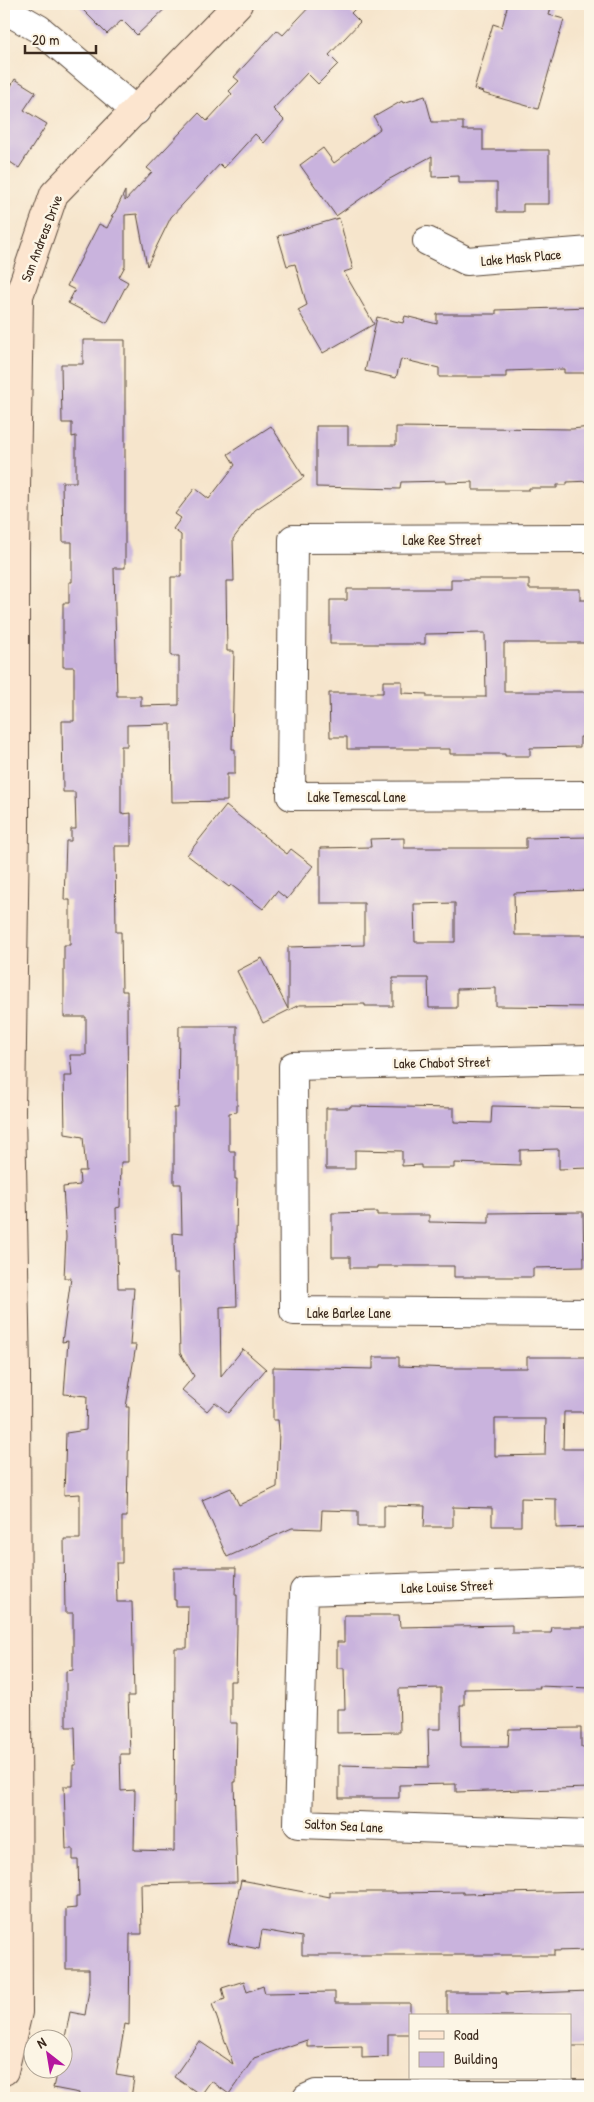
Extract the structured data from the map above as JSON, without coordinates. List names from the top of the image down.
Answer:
{
  "streets": {
    "street": [
      "San Andreas Drive",
      "Lake Mask Place",
      "Lake Ree Street",
      "Lake Temescal Lane",
      "Lake Chabot Street",
      "Lake Barlee Lane",
      "Lake Louise Street",
      "Salton Sea Lane"
    ]
  },
  "crossings": [
    ["Lake Ree Street", "Lake Temescal Lane"],
    ["Lake Chabot Street", "Lake Barlee Lane"],
    ["Lake Louise Street", "Salton Sea Lane"]
  ],
  "legend": ["Road", "Building"],
  "scale_bar": "20 m",
  "north": "top left"
}
